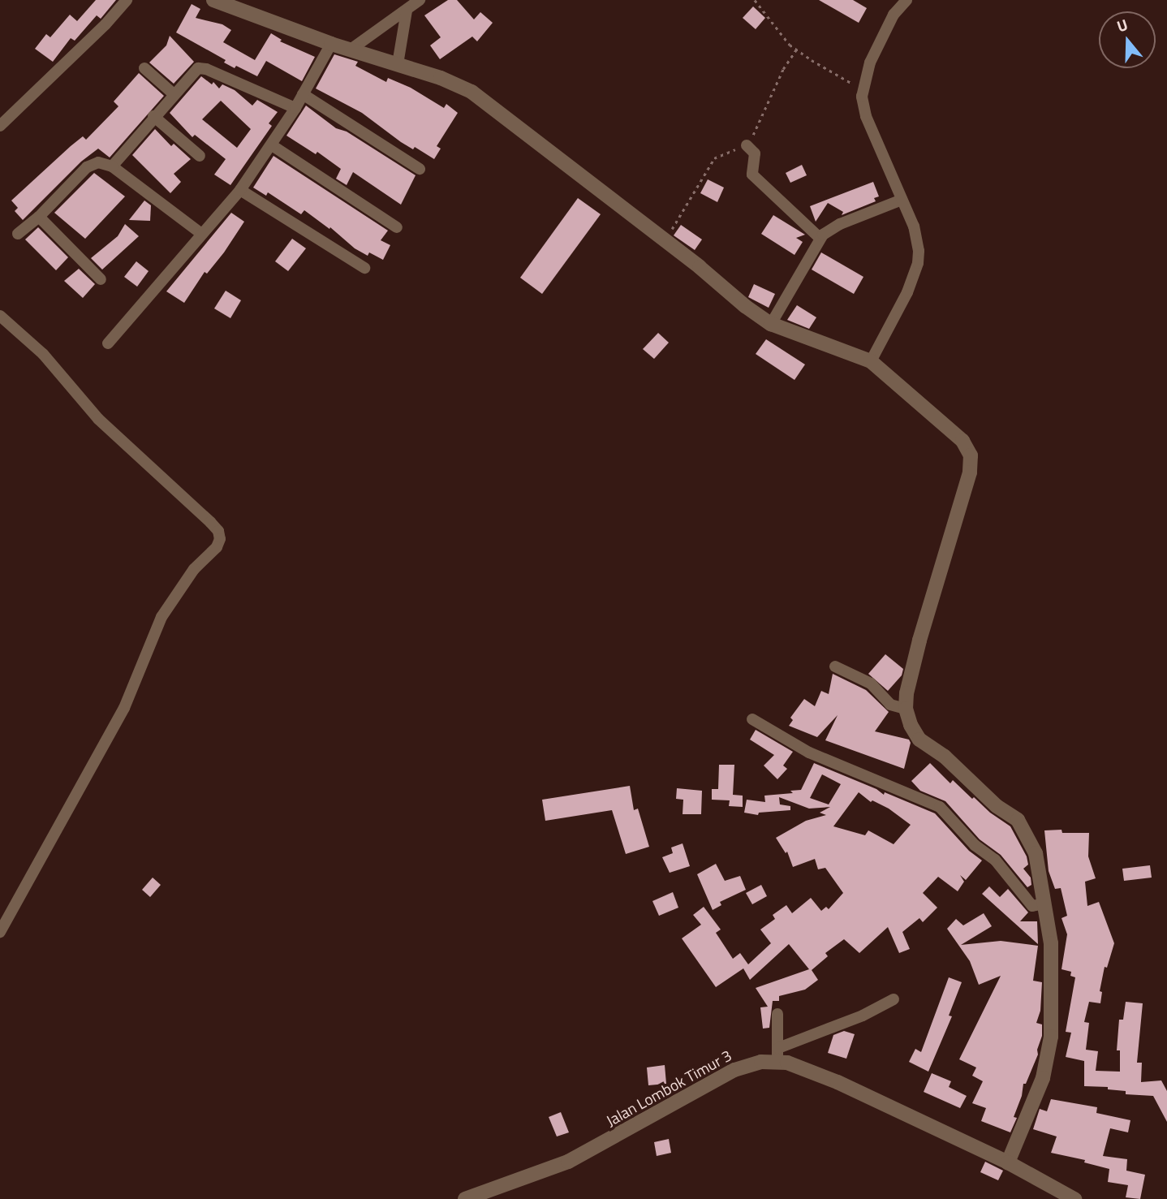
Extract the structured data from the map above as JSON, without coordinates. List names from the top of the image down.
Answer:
{
  "streets": {
    "street": ["Jalan Lombok Timur 3"]
  },
  "north": "top"
}
